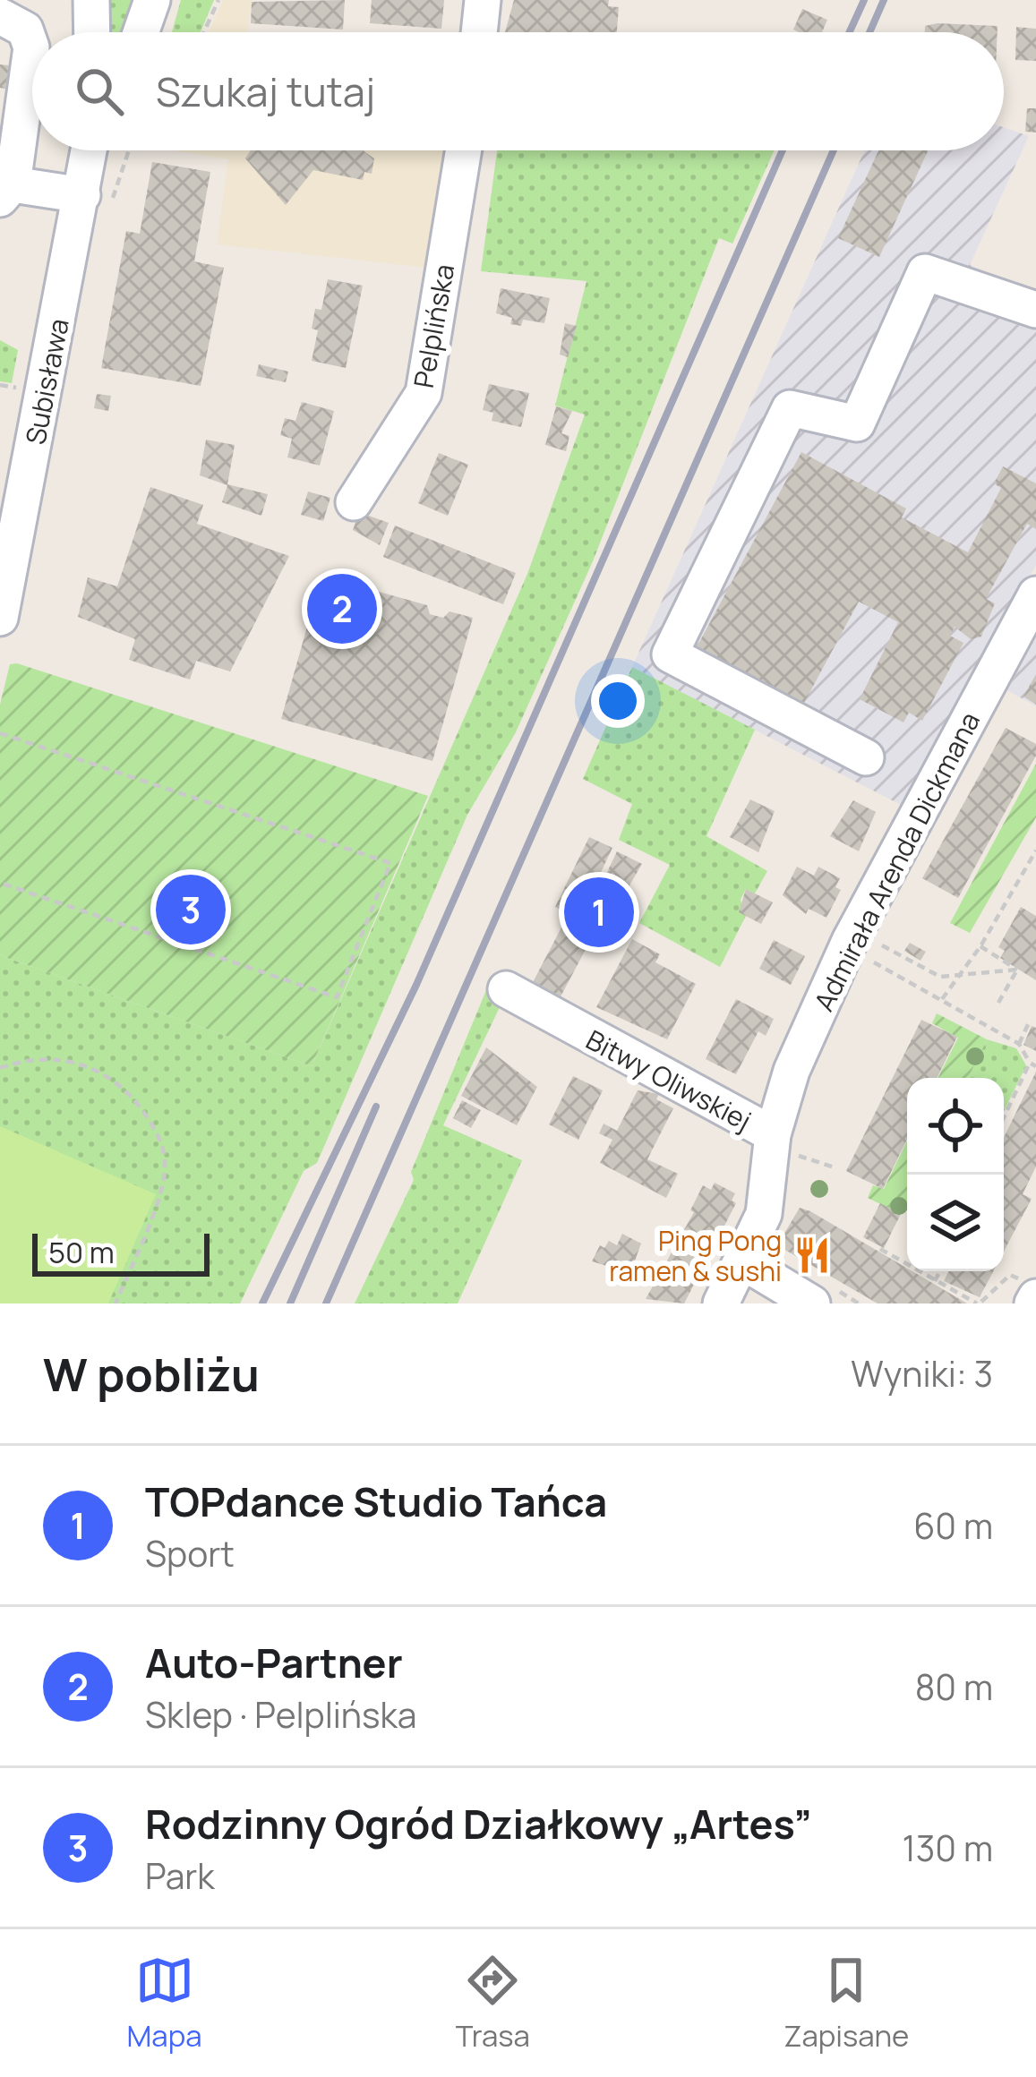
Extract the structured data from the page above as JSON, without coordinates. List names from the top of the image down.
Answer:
{
  "streets": {
    "street": [
      "Pelplińska",
      "Subisława",
      "Admirała Arenda Dickmana",
      "Bitwy Oliwskiej"
    ]
  },
  "crossings": [
    ["Admirała Arenda Dickmana", "Bitwy Oliwskiej"]
  ],
  "places": {
    "restaurant": ["Ping Pong ramen & sushi"]
  },
  "scale_bar": "50 m",
  "page": {
    "search": "Szukaj tutaj",
    "pins": ["2", "3", "1"],
    "scale": "50 m",
    "heading": ["W pobliżu", "Wyniki: 3"],
    "list": [
      {
        "mark": "1",
        "name": "TOPdance Studio Tańca",
        "note": "Sport",
        "value": "60 m"
      },
      {
        "mark": "2",
        "name": "Auto-Partner",
        "note": "Sklep · Pelplińska",
        "value": "80 m"
      },
      {
        "mark": "3",
        "name": "Rodzinny Ogród Działkowy „Artes”",
        "note": "Park",
        "value": "130 m"
      }
    ],
    "nav": ["Mapa", "Trasa", "Zapisane"]
  }
}
